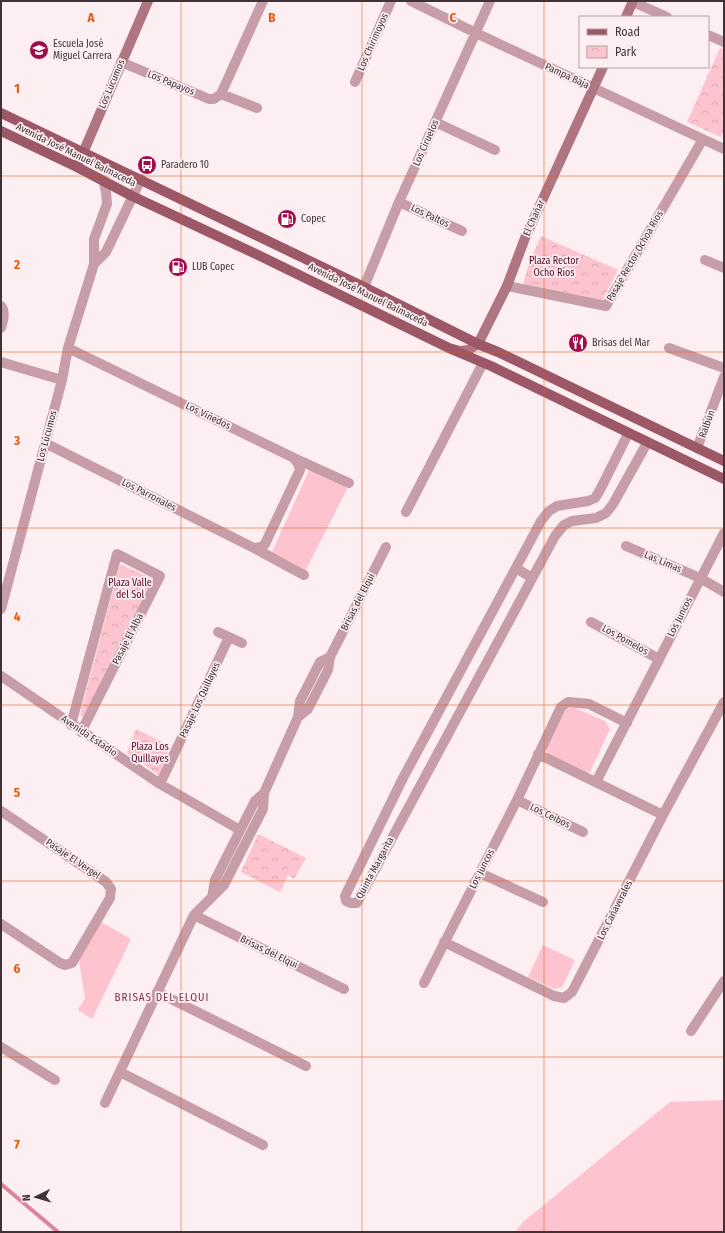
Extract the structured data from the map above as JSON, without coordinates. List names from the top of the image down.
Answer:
{
  "streets": {
    "main road": ["Avenida José Manuel Balmaceda"],
    "street": [
      "Los Chirimoyos",
      "Pampa Baja",
      "Los Papayos",
      "Los Lúcumos",
      "Los Ciruelos",
      "Los Paltos",
      "El Chañar",
      "Pasaje Rector Ochoa Ríos",
      "Los Viñedos",
      "Ralbún",
      "Los Parronales",
      "Las Limas",
      "Brisas del Elqui",
      "Los Juncos",
      "Pasaje El Alba",
      "Los Pomelos",
      "Pasaje Los Quillayes",
      "Avenida Estadio",
      "Los Ceibos",
      "Pasaje El Vergel",
      "Quinta Margarita",
      "Los Cañaverales"
    ]
  },
  "crossings": [
    ["Pampa Baja", "Los Ciruelos"],
    ["Pampa Baja", "El Chañar"],
    ["Pampa Baja", "Pasaje Rector Ochoa Ríos"],
    ["Los Papayos", "Los Lúcumos"],
    ["Los Lúcumos", "Avenida José Manuel Balmaceda"],
    ["Los Lúcumos", "Los Viñedos"],
    ["Los Lúcumos", "Los Parronales"],
    ["Los Ciruelos", "Avenida José Manuel Balmaceda"],
    ["Los Ciruelos", "Los Paltos"],
    ["Avenida José Manuel Balmaceda", "El Chañar"],
    ["Avenida José Manuel Balmaceda", "Ralbún"],
    ["Avenida José Manuel Balmaceda", "Quinta Margarita"],
    ["El Chañar", "Pasaje Rector Ochoa Ríos"],
    ["Las Limas", "Los Juncos"],
    ["Brisas del Elqui", "Avenida Estadio"],
    ["Los Juncos", "Los Pomelos"],
    ["Los Juncos", "Los Ceibos"],
    ["Los Juncos", "Los Cañaverales"],
    ["Pasaje El Alba", "Avenida Estadio"],
    ["Pasaje Los Quillayes", "Avenida Estadio"]
  ],
  "districts": ["BRISAS DEL ELQUI"],
  "parks": ["Plaza Rector Ocho Ríos", "Plaza Valle del Sol", "Plaza Los Quillayes"],
  "places": {
    "school or university": ["Escuela José Miguel Carrera"],
    "bus stop": ["Paradero 10"],
    "fuel station": ["Copec", "LUB Copec"],
    "restaurant": ["Brisas del Mar"]
  },
  "legend": ["Road", "Park"],
  "north": "left",
  "grid": {
    "columns": ["A", "B", "C"],
    "rows": [
      "1",
      "2",
      "3",
      "4",
      "5",
      "6",
      "7"
    ]
  }
}
